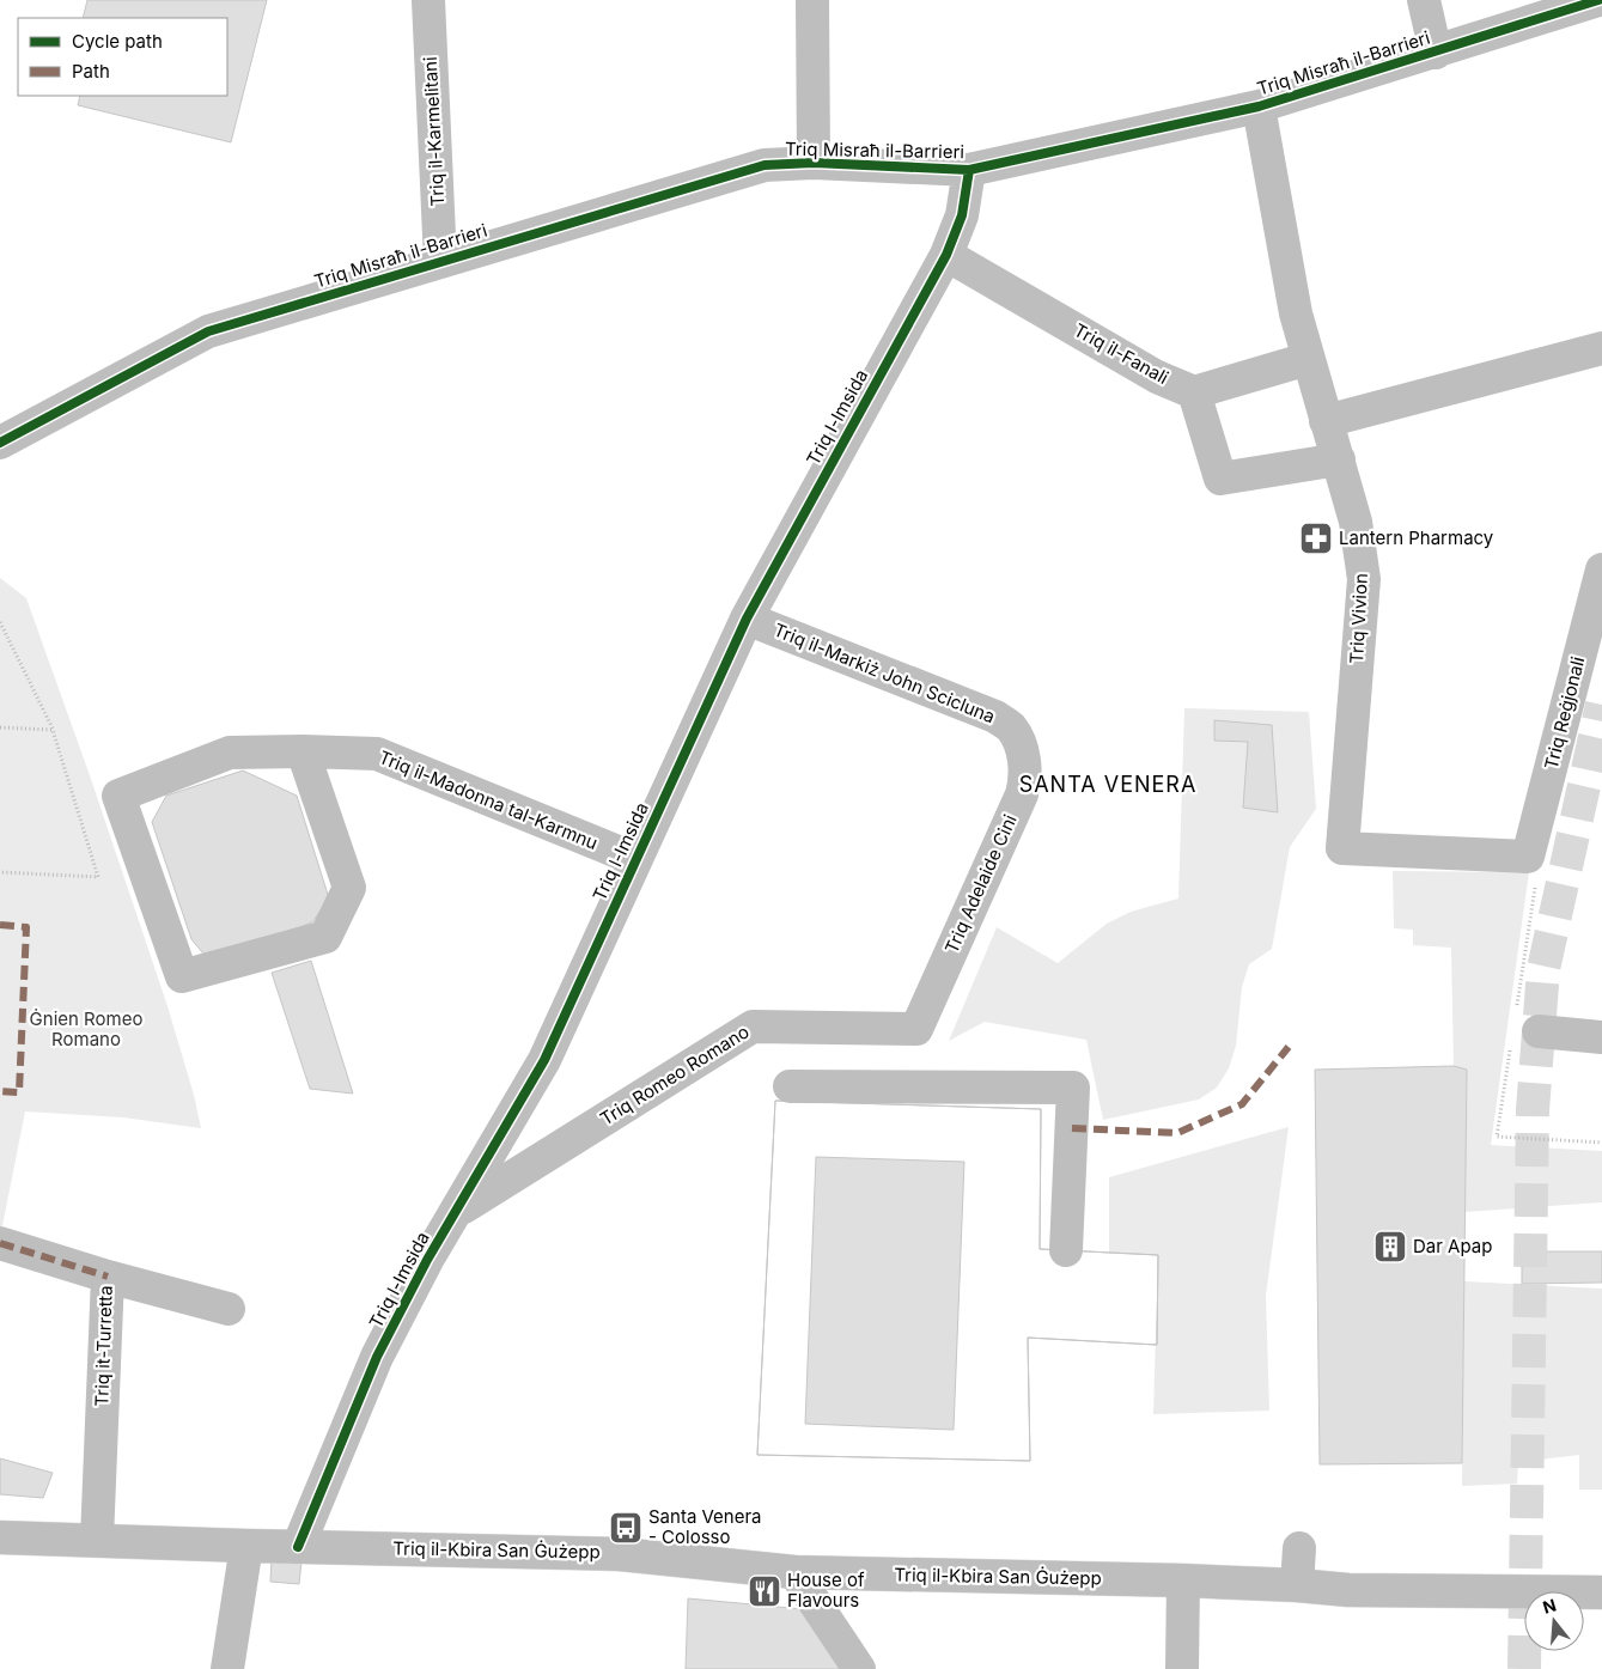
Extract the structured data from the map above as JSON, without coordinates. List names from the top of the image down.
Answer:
{
  "streets": {
    "street": [
      "Triq Misraħ il-Barrieri",
      "Triq il-Karmelitani",
      "Triq il-Fanali",
      "Triq l-Imsida",
      "Triq Vivion",
      "Triq il-Markiż John Scicluna",
      "Triq Reġjonali",
      "Triq il-Madonna tal-Karmnu",
      "Triq Adelaide Cini",
      "Triq Romeo Romano",
      "Triq it-Turretta",
      "Triq il-Kbira San Ġużepp"
    ]
  },
  "crossings": [
    ["Triq Misraħ il-Barrieri", "Triq il-Karmelitani"],
    ["Triq Misraħ il-Barrieri", "Triq l-Imsida"],
    ["Triq Misraħ il-Barrieri", "Triq Vivion"],
    ["Triq il-Fanali", "Triq l-Imsida"],
    ["Triq l-Imsida", "Triq il-Markiż John Scicluna"],
    ["Triq l-Imsida", "Triq il-Madonna tal-Karmnu"],
    ["Triq l-Imsida", "Triq Romeo Romano"],
    ["Triq l-Imsida", "Triq il-Kbira San Ġużepp"],
    ["Triq Vivion", "Triq Reġjonali"],
    ["Triq il-Markiż John Scicluna", "Triq Adelaide Cini"],
    ["Triq Adelaide Cini", "Triq Romeo Romano"],
    ["Triq it-Turretta", "Triq il-Kbira San Ġużepp"]
  ],
  "districts": ["SANTA VENERA"],
  "parks": ["Ġnien Romeo Romano"],
  "places": {
    "pharmacy": ["Lantern Pharmacy"],
    "building": ["Dar Apap"],
    "bus stop": ["Santa Venera - Colosso"],
    "restaurant": ["House of Flavours"]
  },
  "legend": ["Cycle path", "Path"],
  "north": "top"
}
